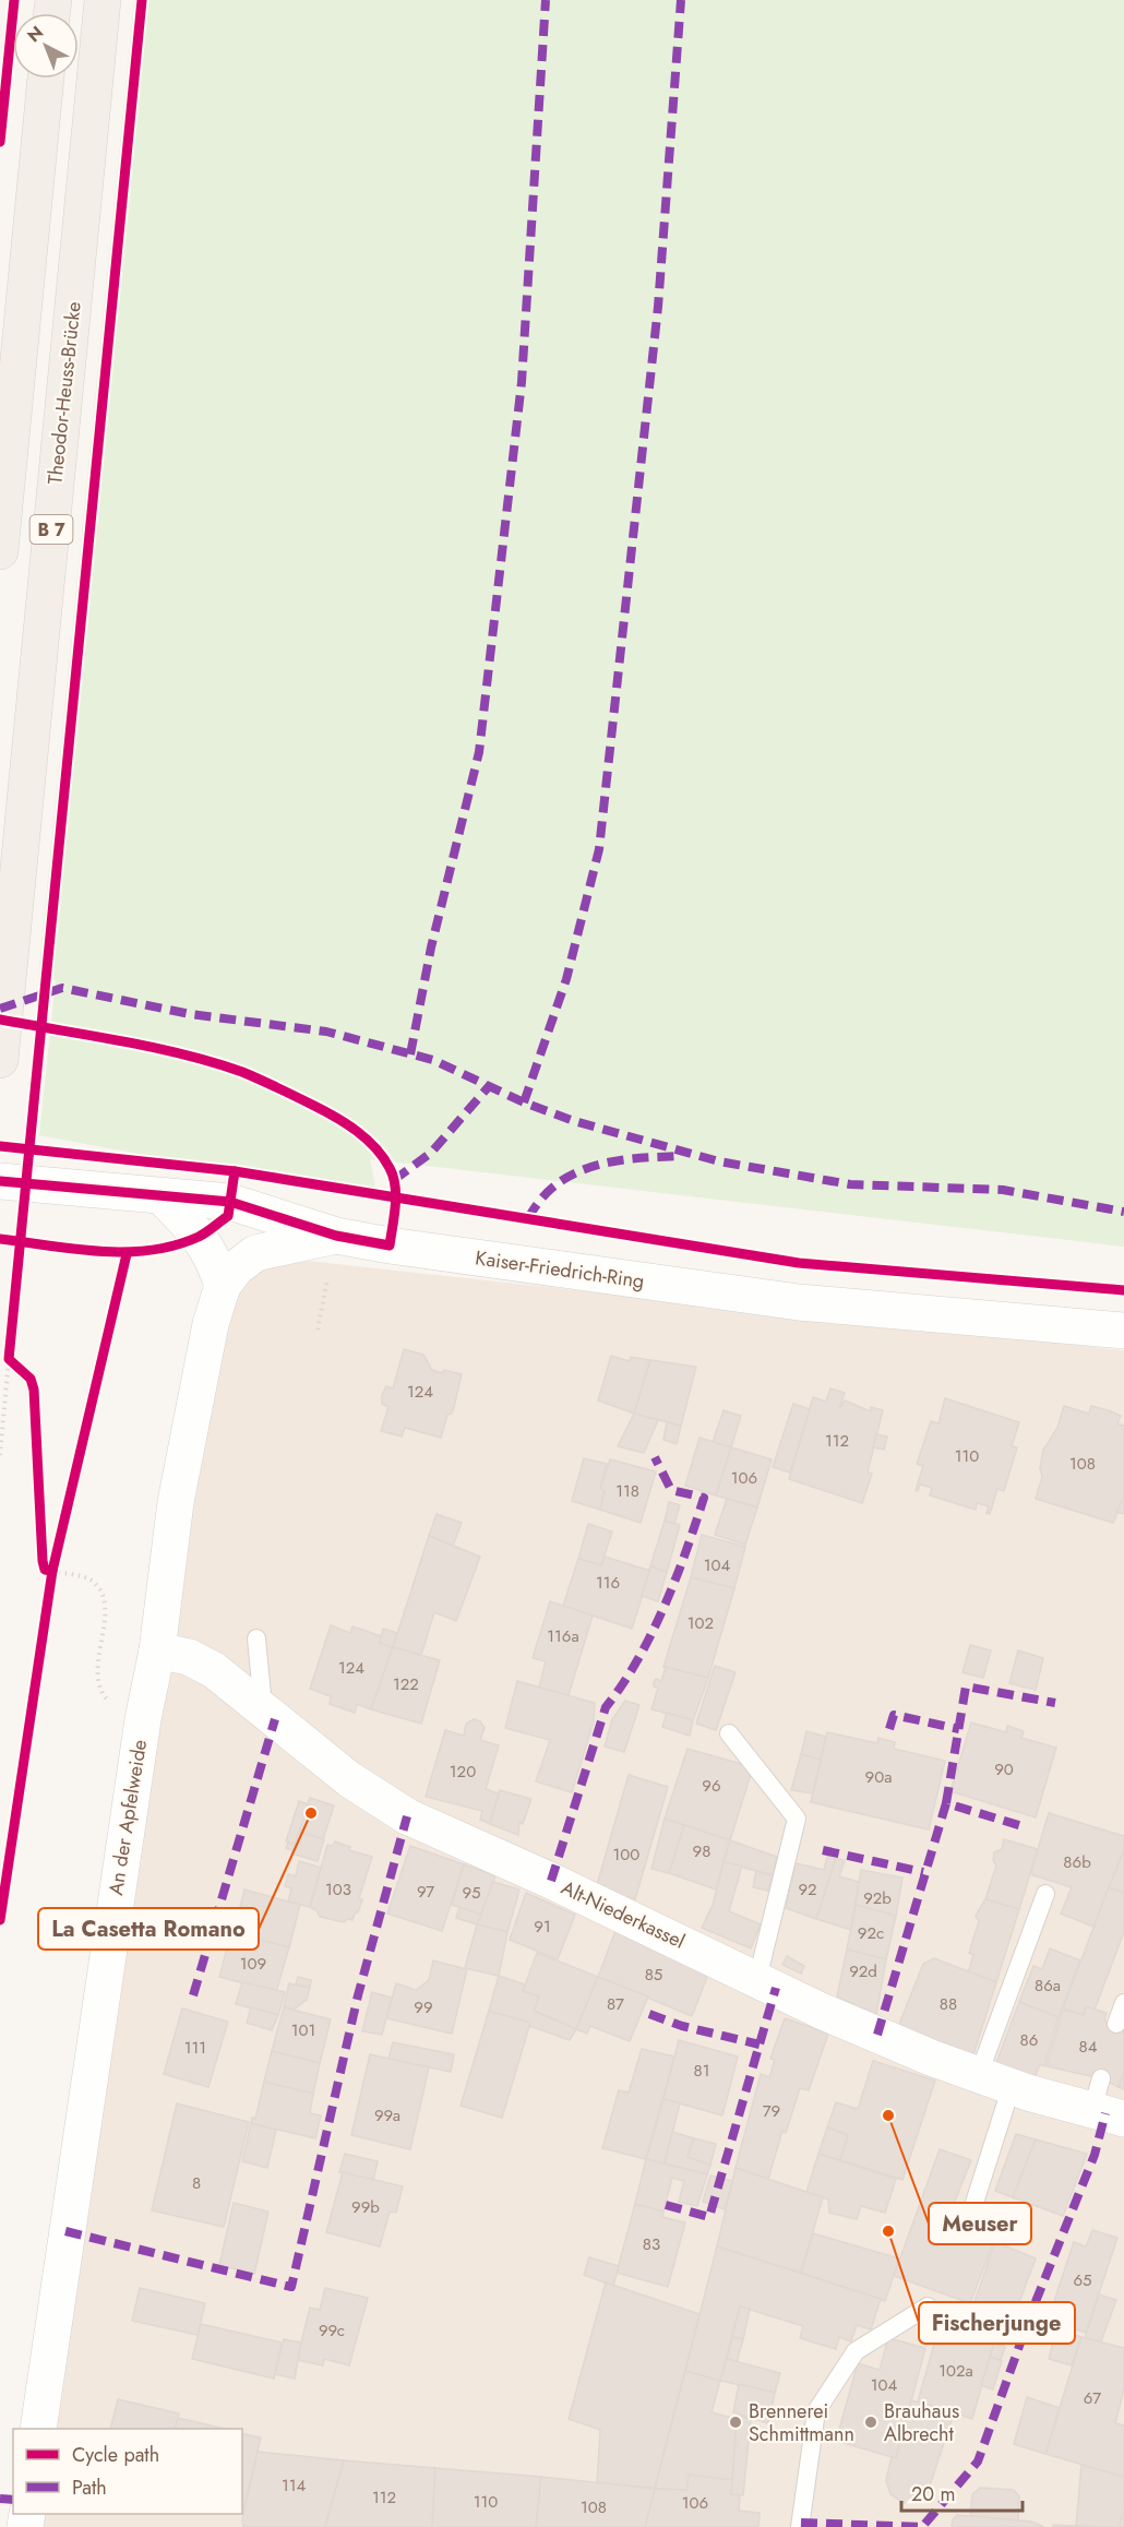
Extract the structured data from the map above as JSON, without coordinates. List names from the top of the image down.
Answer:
{
  "streets": {
    "main road": ["Theodor-Heuss-Brücke", "B 7"],
    "street": ["Kaiser-Friedrich-Ring", "An der Apfelweide", "Alt-Niederkassel"]
  },
  "crossings": [
    ["Kaiser-Friedrich-Ring", "An der Apfelweide"],
    ["An der Apfelweide", "Alt-Niederkassel"]
  ],
  "places": [
    "La Casetta Romano",
    "Meuser",
    "Fischerjunge",
    "Brennerei Schmittmann",
    "Brauhaus Albrecht"
  ],
  "house_numbers": [
    "124",
    "112",
    "110",
    "108",
    "106",
    "118",
    "104",
    "116",
    "102",
    "116a",
    "124",
    "122",
    "90",
    "120",
    "90a",
    "96",
    "98",
    "100",
    "86b",
    "103",
    "92",
    "97",
    "95",
    "92b",
    "91",
    "92c",
    "109",
    "92d",
    "85",
    "86a",
    "87",
    "88",
    "99",
    "101",
    "86",
    "84",
    "111",
    "81",
    "79",
    "99a",
    "8",
    "99b",
    "83",
    "65",
    "99c",
    "102a",
    "104",
    "67",
    "114",
    "112",
    "110",
    "106",
    "108"
  ],
  "legend": ["Cycle path", "Path"],
  "scale_bar": "20 m",
  "north": "top left"
}
